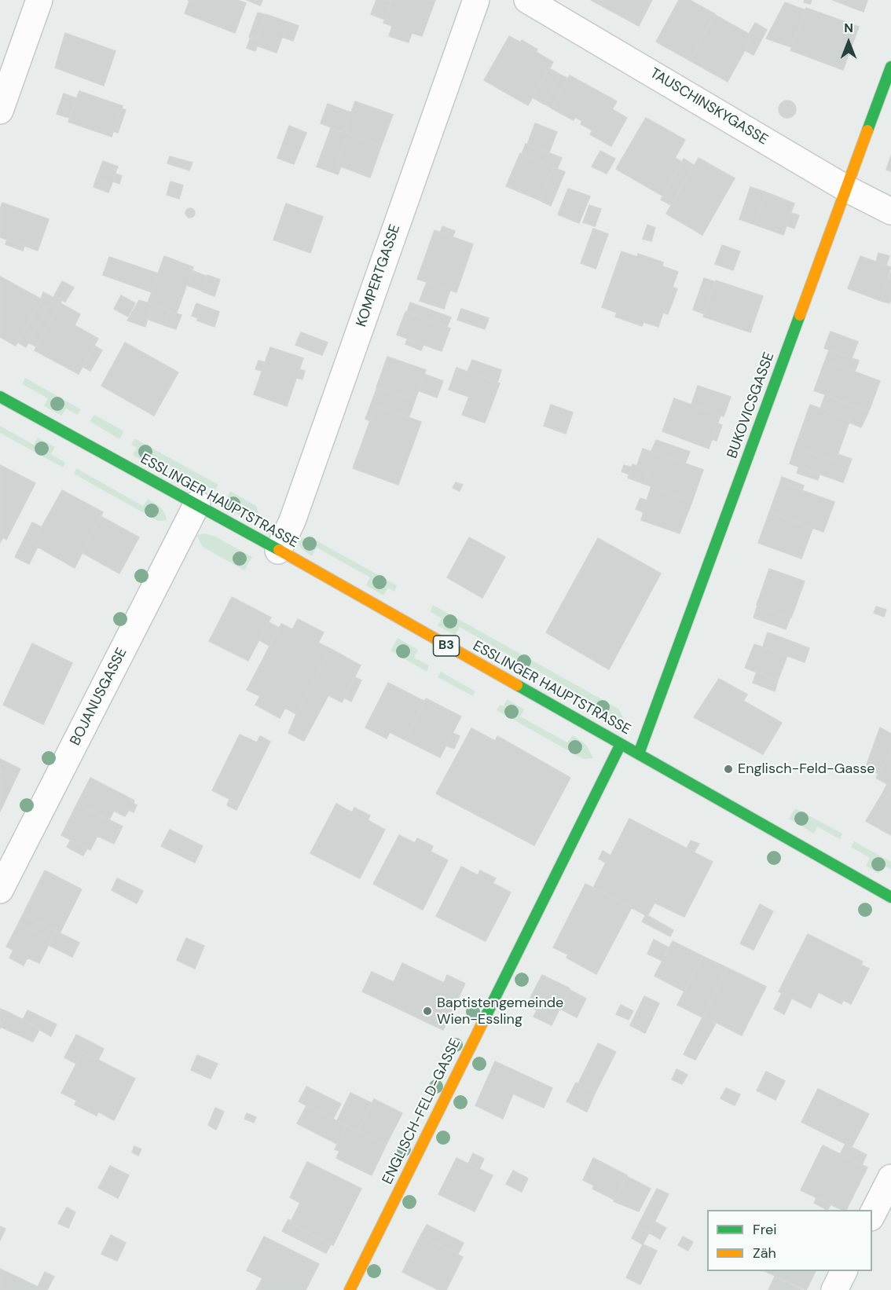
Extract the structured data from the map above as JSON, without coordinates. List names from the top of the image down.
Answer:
{
  "streets": {
    "street": [
      "TAUSCHINSKYGASSE",
      "KOMPERTGASSE",
      "BUKOVICSGASSE",
      "ESSLINGER HAUPTSTRASSE",
      "B3",
      "BOJANUSGASSE",
      "ENGLISCH-FELD-GASSE"
    ]
  },
  "crossings": [
    ["TAUSCHINSKYGASSE", "BUKOVICSGASSE"],
    ["KOMPERTGASSE", "ESSLINGER HAUPTSTRASSE"],
    ["BUKOVICSGASSE", "ESSLINGER HAUPTSTRASSE"],
    ["ESSLINGER HAUPTSTRASSE", "BOJANUSGASSE"],
    ["ESSLINGER HAUPTSTRASSE", "ENGLISCH-FELD-GASSE"]
  ],
  "places": ["Englisch-Feld-Gasse", "Baptistengemeinde Wien-Essling"],
  "legend": ["Frei", "Zäh"],
  "north": "top"
}
